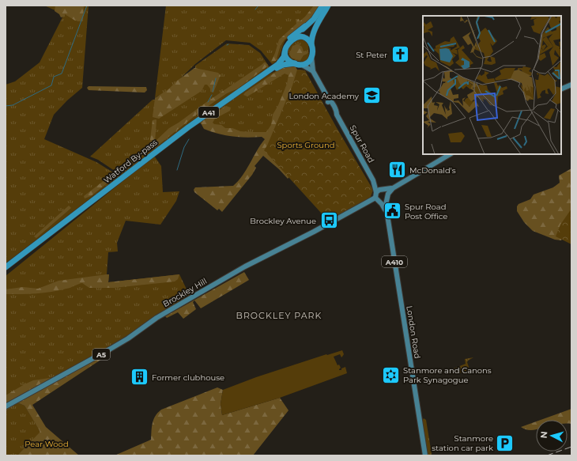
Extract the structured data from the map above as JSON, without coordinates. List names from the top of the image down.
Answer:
{
  "streets": {
    "highway": ["A41", "Watford By-pass"],
    "main road": [
      "Spur Road",
      "A410",
      "Brockley Hill",
      "London Road",
      "A5"
    ]
  },
  "crossings": [
    ["A41", "Spur Road"],
    ["A41", "Watford By-pass"],
    ["Spur Road", "Watford By-pass"],
    ["Spur Road", "Brockley Hill"],
    ["Spur Road", "London Road"],
    ["Spur Road", "A5"],
    ["Brockley Hill", "London Road"],
    ["Brockley Hill", "A5"],
    ["London Road", "A5"]
  ],
  "districts": ["BROCKLEY PARK"],
  "parks": ["Sports Ground", "Pear Wood"],
  "places": {
    "church": ["St Peter"],
    "school or university": ["London Academy"],
    "restaurant": ["McDonald's"],
    "public building": ["Spur Road Post Office"],
    "bus stop": ["Brockley Avenue"],
    "synagogue": ["Stanmore and Canons Park Synagogue"],
    "building": ["Former clubhouse"],
    "parking": ["Stanmore station car park"]
  },
  "north": "left"
}
